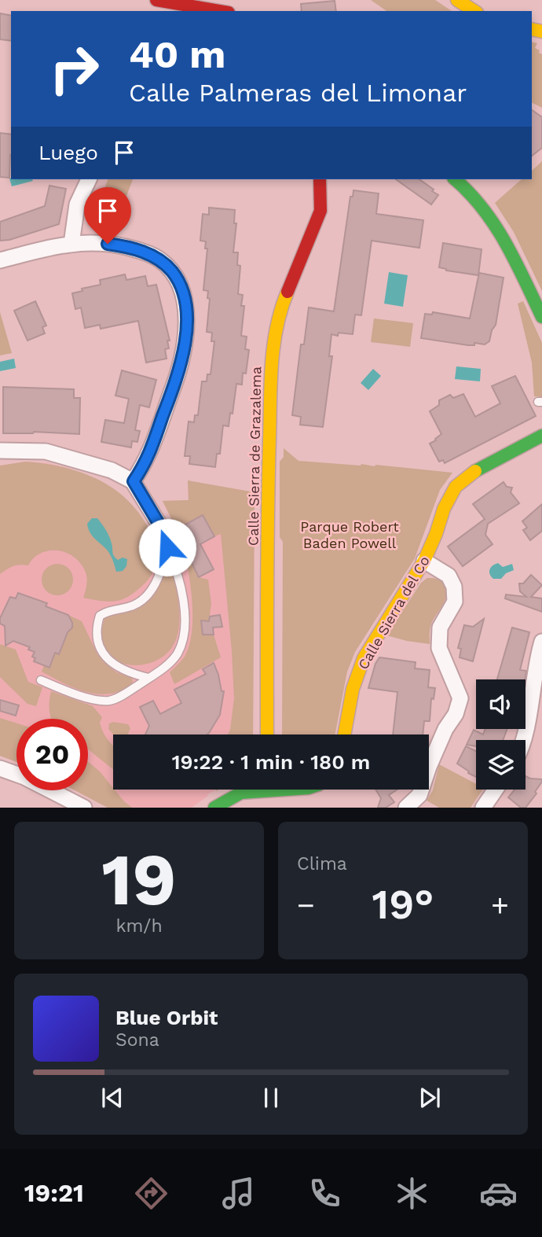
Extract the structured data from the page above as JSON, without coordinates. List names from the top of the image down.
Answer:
{
  "streets": {
    "street": ["Calle Sierra de Grazalema", "Calle Sierra del Co"]
  },
  "parks": ["Parque Robert Baden Powell"],
  "page": {
    "turn": ["40 m", "Calle Palmeras del Limonar"],
    "then": "Luego",
    "limit": "20",
    "trip": "19:22 · 1 min · 180 m",
    "tile": [
      ["19", "km/h"],
      "Clima"
    ],
    "heat": ["−", "19°", "+"],
    "song": ["Blue Orbit", "Sona"],
    "tabs": "19:21"
  }
}
